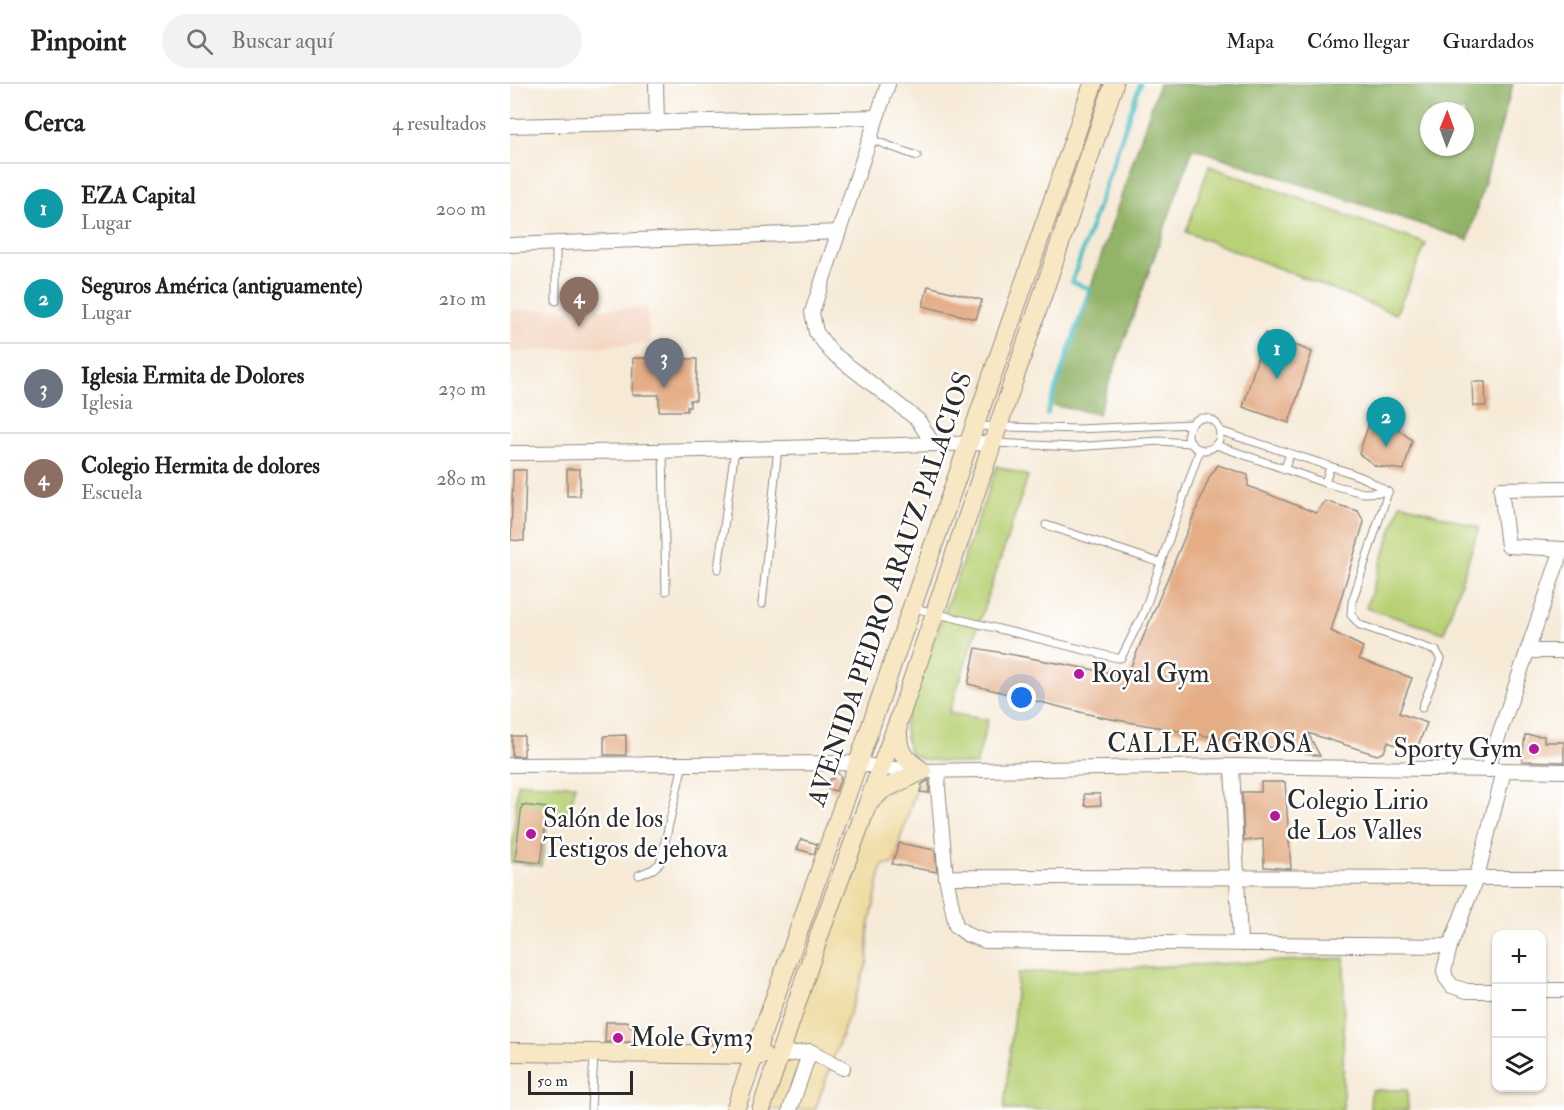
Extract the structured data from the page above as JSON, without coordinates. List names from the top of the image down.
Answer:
{
  "streets": {
    "street": ["AVENIDA PEDRO ARAUZ PALACIOS", "CALLE AGROSA"]
  },
  "crossings": [
    ["AVENIDA PEDRO ARAUZ PALACIOS", "CALLE AGROSA"]
  ],
  "places": [
    "Royal Gym",
    "Sporty Gym",
    "Colegio Lirio de Los Valles",
    "Salón de los Testigos de jehova",
    "Mole Gym3"
  ],
  "scale_bar": "50 m",
  "north": "top",
  "page": {
    "header": "Pinpoint",
    "search": "Buscar aquí",
    "nav": ["Mapa", "Cómo llegar", "Guardados"],
    "heading": ["Cerca", "4 resultados"],
    "list": [
      {
        "mark": "1",
        "name": "EZA Capital",
        "note": "Lugar",
        "value": "200 m"
      },
      {
        "mark": "2",
        "name": "Seguros América (antiguamente)",
        "note": "Lugar",
        "value": "210 m"
      },
      {
        "mark": "3",
        "name": "Iglesia Ermita de Dolores",
        "note": "Iglesia",
        "value": "230 m"
      },
      {
        "mark": "4",
        "name": "Colegio Hermita de dolores",
        "note": "Escuela",
        "value": "280 m"
      }
    ],
    "pins": [
      "4",
      "1",
      "3",
      "2"
    ],
    "map_buttons": ["+", "−"],
    "scale": "50 m"
  }
}
